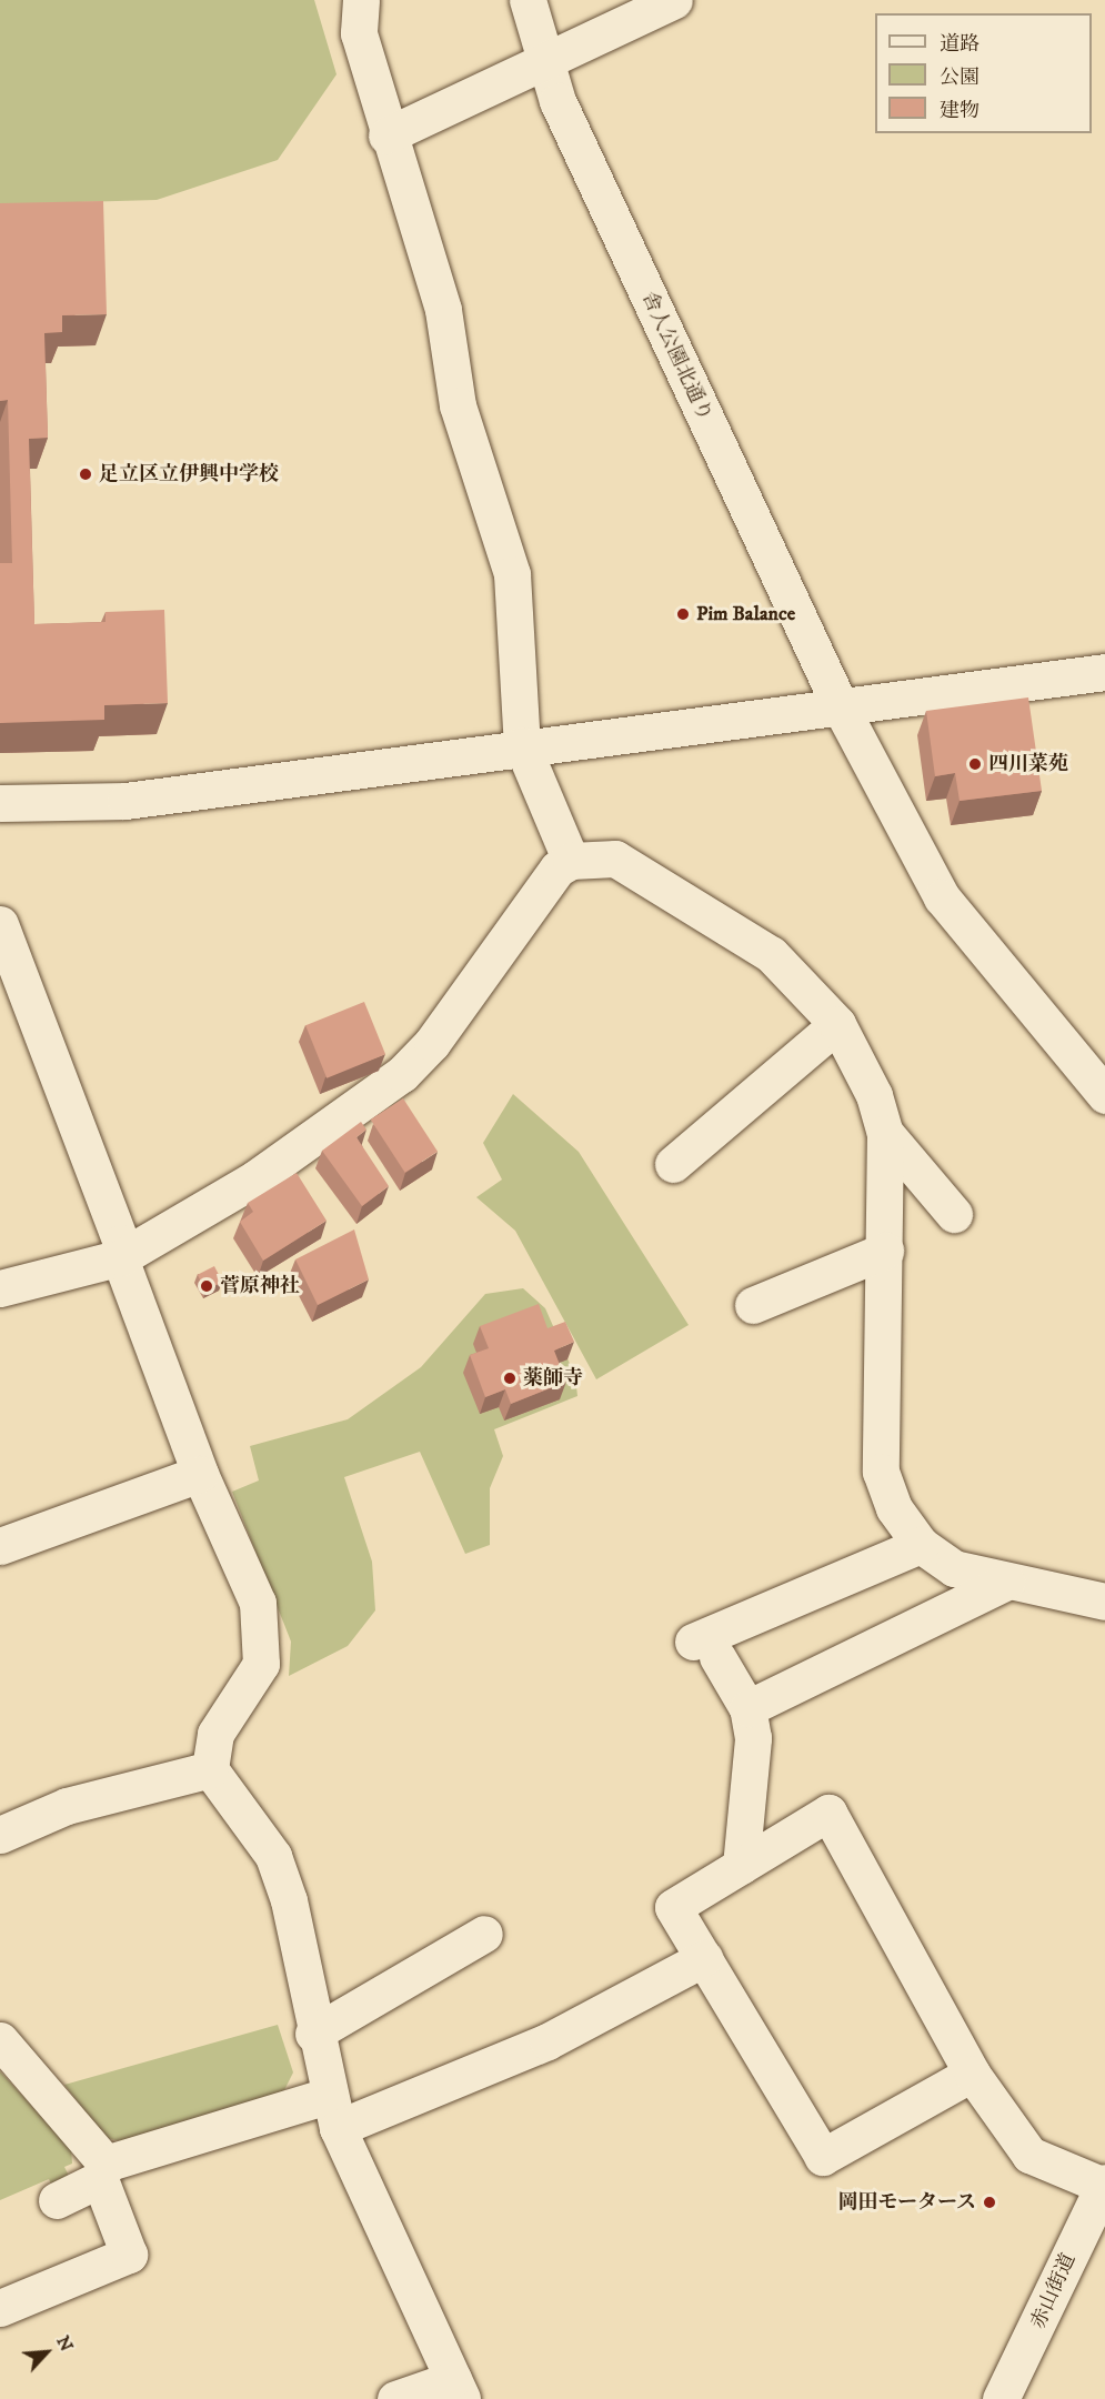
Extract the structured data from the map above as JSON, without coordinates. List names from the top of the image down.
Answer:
{
  "streets": {
    "street": ["舎人公園北通り", "赤山街道"]
  },
  "places": [
    "足立区立伊興中学校",
    "Pim Balance",
    "四川菜苑",
    "菅原神社",
    "薬師寺",
    "岡田モータース"
  ],
  "legend": ["道路", "公園", "建物"],
  "north": "top right"
}
